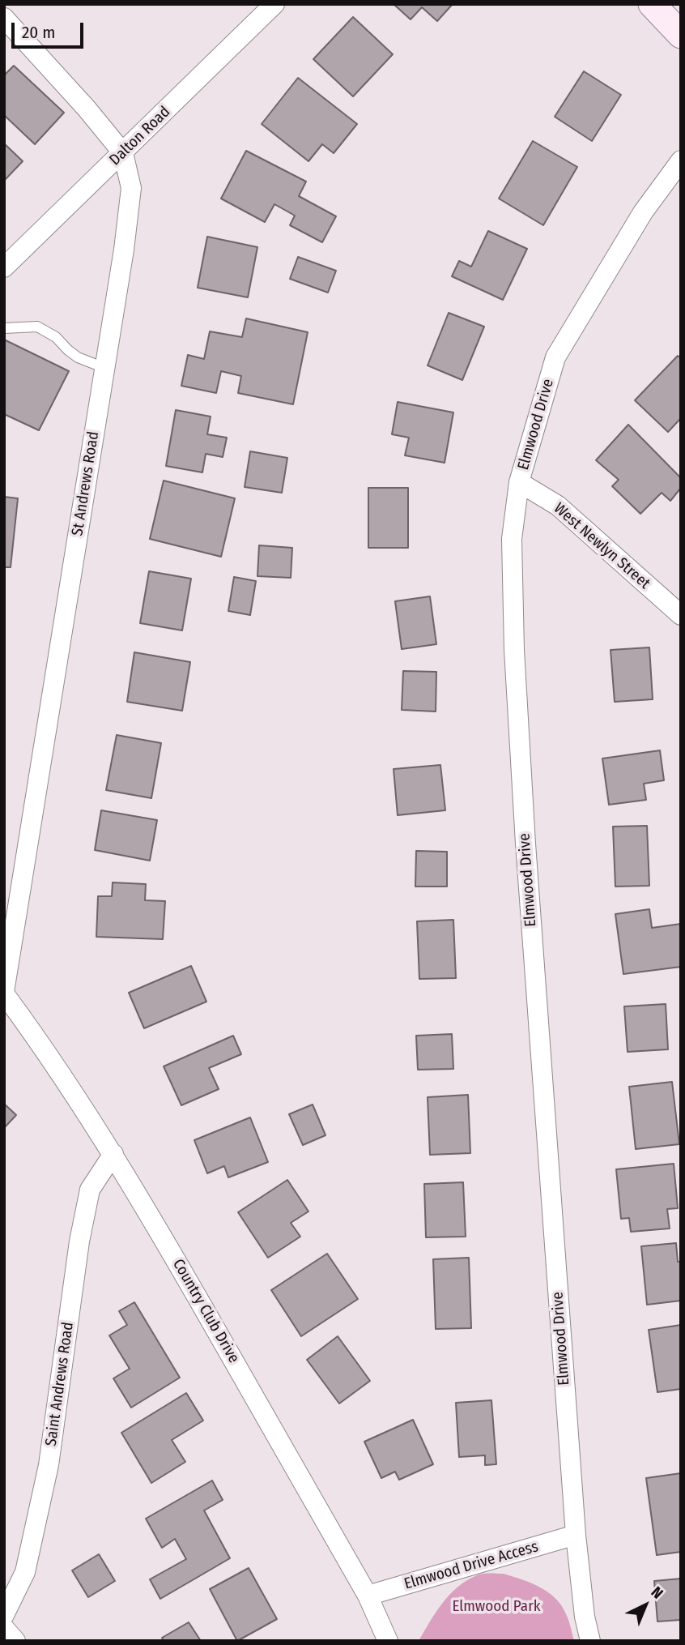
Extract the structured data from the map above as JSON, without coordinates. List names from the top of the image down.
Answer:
{
  "streets": {
    "street": [
      "Dalton Road",
      "Elmwood Drive",
      "St Andrews Road",
      "West Newlyn Street",
      "Country Club Drive",
      "Saint Andrews Road",
      "Elmwood Drive Access"
    ]
  },
  "crossings": [
    ["Dalton Road", "St Andrews Road"],
    ["Elmwood Drive", "West Newlyn Street"],
    ["Elmwood Drive", "Elmwood Drive Access"],
    ["St Andrews Road", "Country Club Drive"],
    ["Country Club Drive", "Saint Andrews Road"],
    ["Country Club Drive", "Elmwood Drive Access"]
  ],
  "parks": ["Elmwood Park"],
  "scale_bar": "20 m",
  "north": "top right"
}
